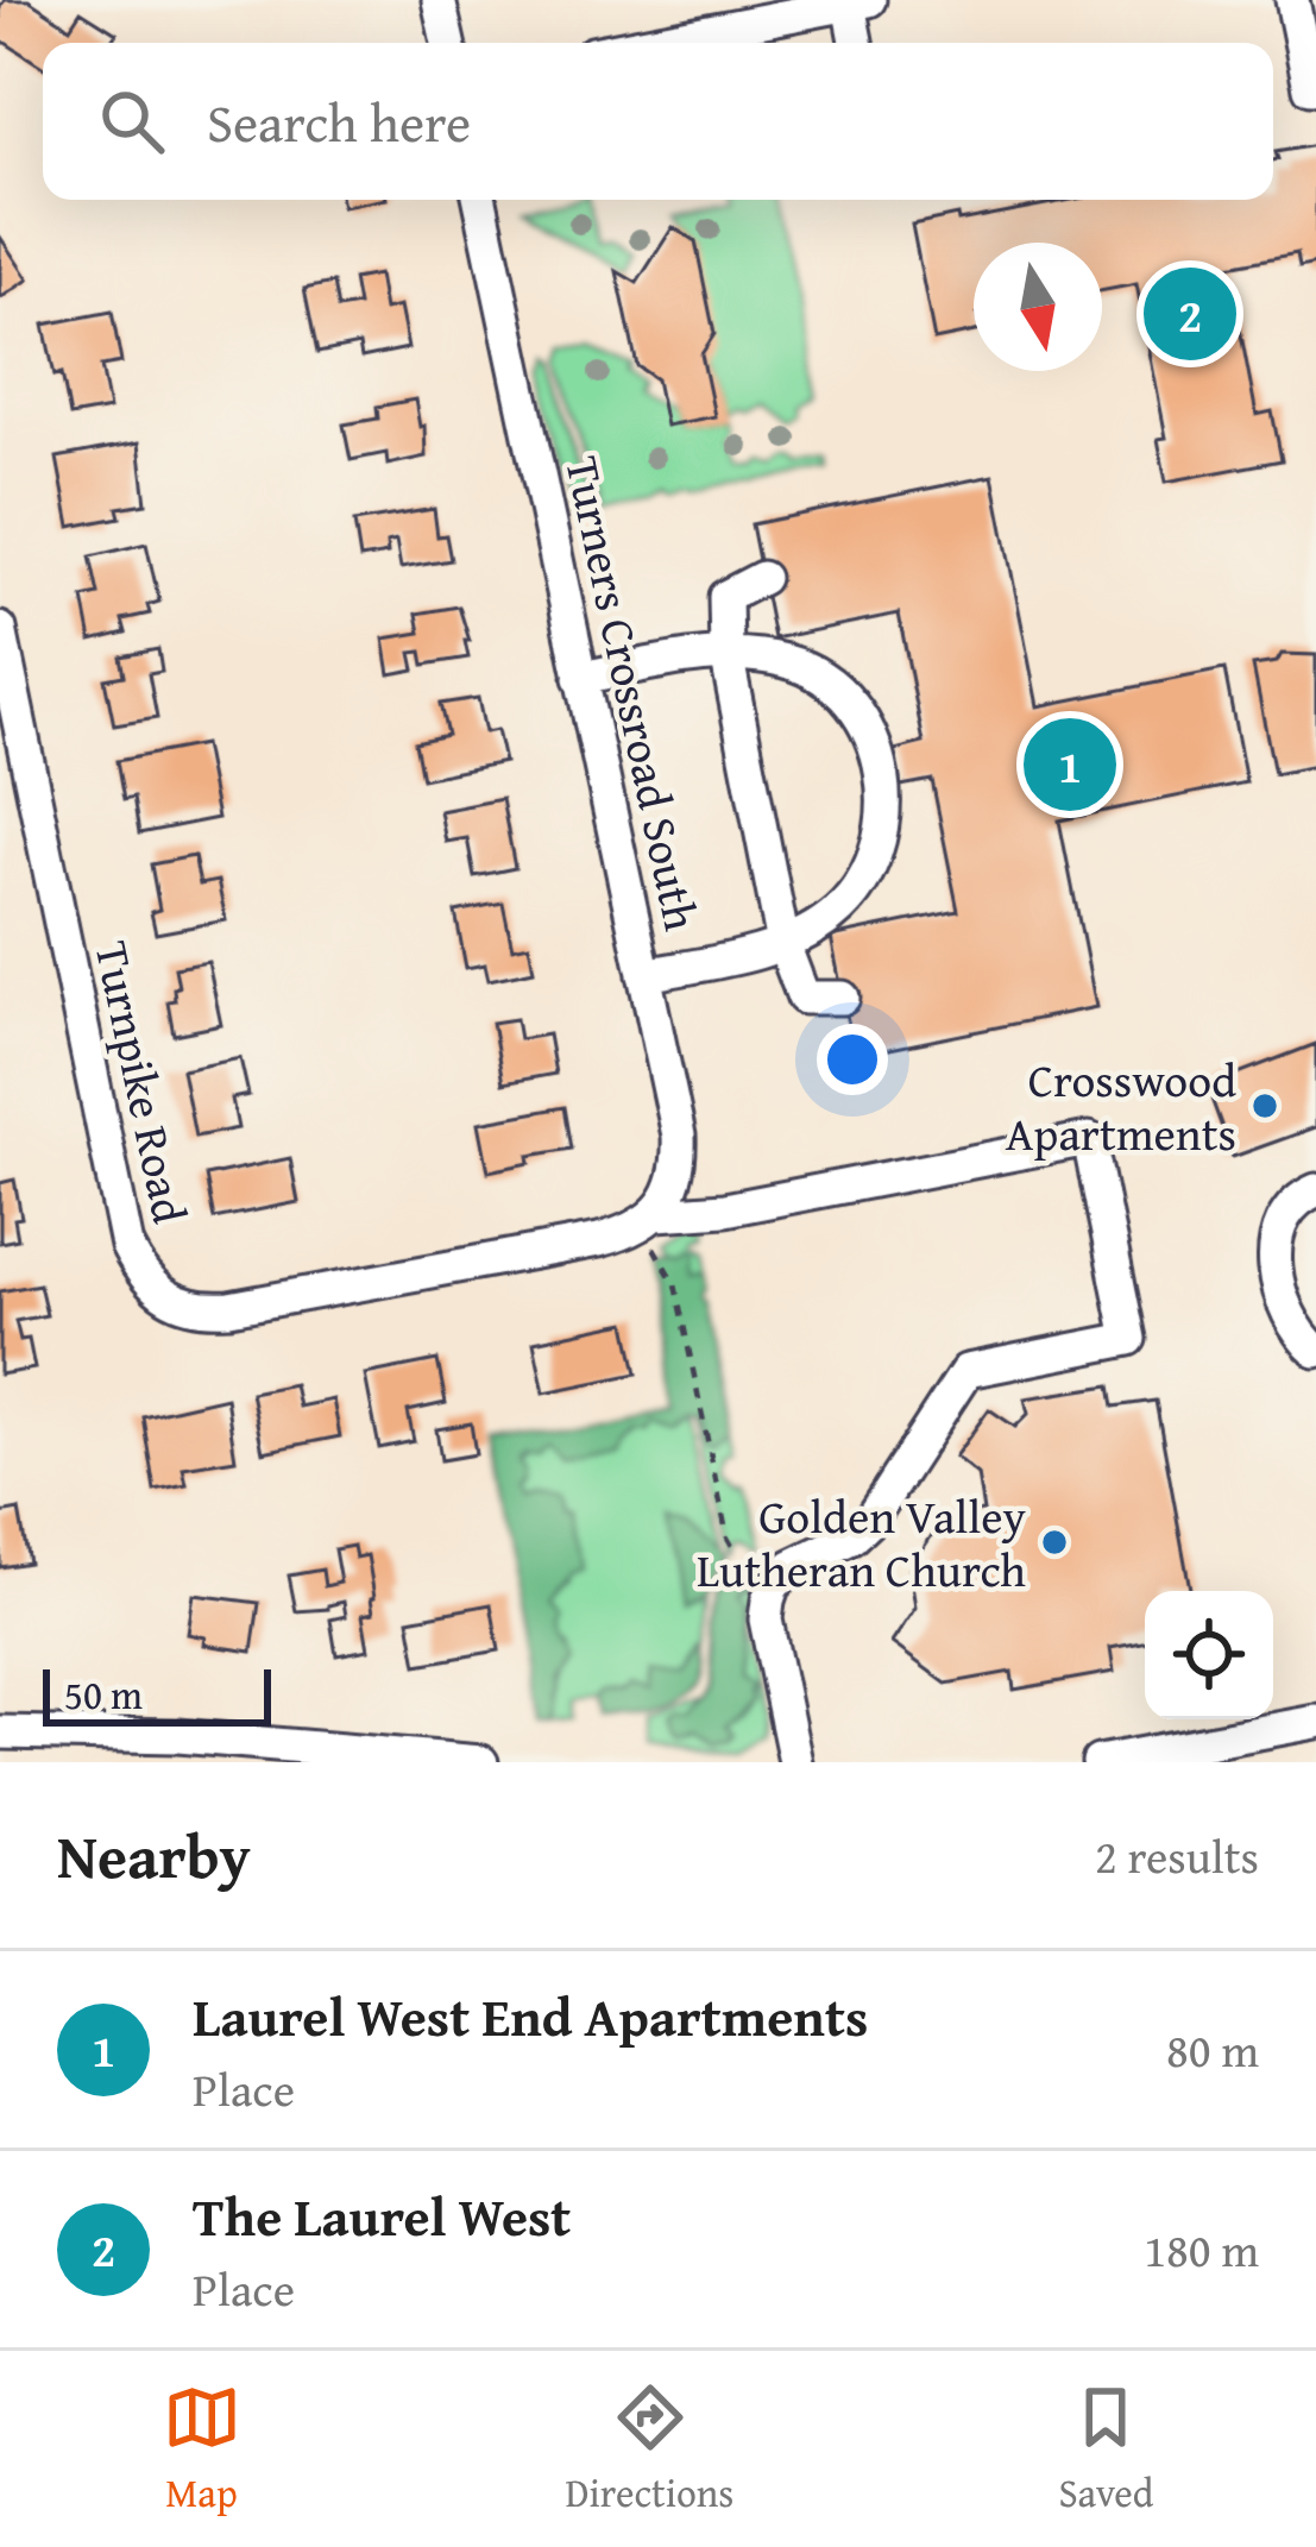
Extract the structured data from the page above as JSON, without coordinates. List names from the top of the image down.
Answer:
{
  "streets": {
    "street": ["Turners Crossroad South", "Turnpike Road"]
  },
  "crossings": [
    ["Turners Crossroad South", "Turnpike Road"]
  ],
  "places": ["Crosswood Apartments", "Golden Valley Lutheran Church"],
  "scale_bar": "50 m",
  "north": "bottom",
  "page": {
    "search": "Search here",
    "pins": ["2", "1"],
    "scale": "50 m",
    "heading": ["Nearby", "2 results"],
    "list": [
      {
        "mark": "1",
        "name": "Laurel West End Apartments",
        "note": "Place",
        "value": "80 m"
      },
      {
        "mark": "2",
        "name": "The Laurel West",
        "note": "Place",
        "value": "180 m"
      }
    ],
    "nav": ["Map", "Directions", "Saved"]
  }
}
